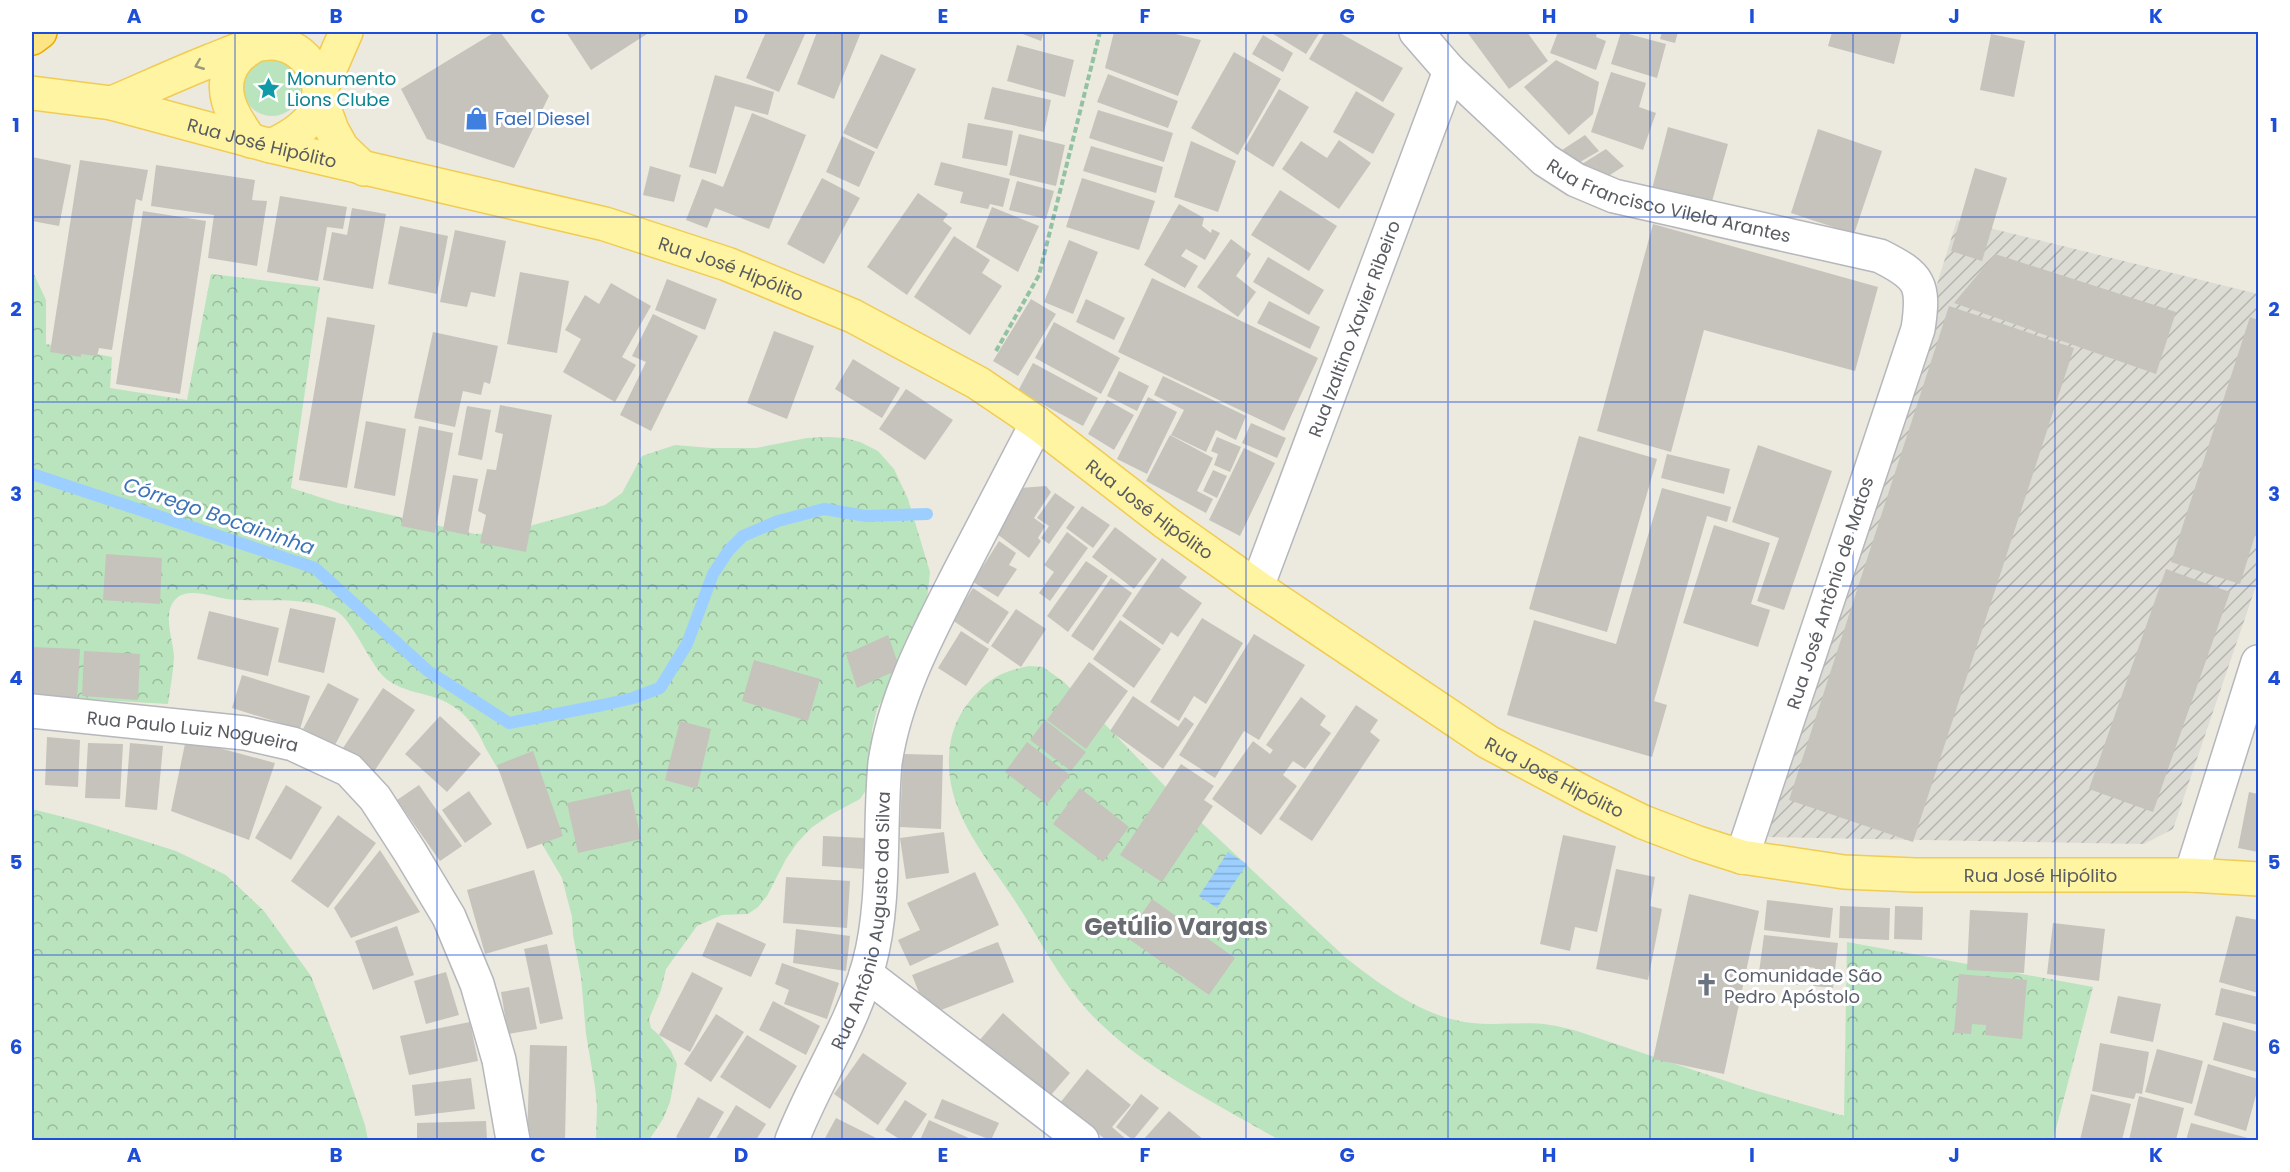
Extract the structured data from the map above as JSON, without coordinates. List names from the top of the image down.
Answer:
{
  "streets": {
    "main road": ["Rua José Hipólito"],
    "street": [
      "Rua Francisco Vilela Arantes",
      "Rua Izaltino Xavier Ribeiro",
      "Rua José Antônio de Matos",
      "Rua Paulo Luiz Nogueira",
      "Rua Antônio Augusto da Silva"
    ]
  },
  "crossings": [
    ["Rua José Hipólito", "Rua Izaltino Xavier Ribeiro"],
    ["Rua José Hipólito", "Rua José Antônio de Matos"],
    ["Rua José Hipólito", "Rua Antônio Augusto da Silva"],
    ["Rua Francisco Vilela Arantes", "Rua Izaltino Xavier Ribeiro"],
    ["Rua Francisco Vilela Arantes", "Rua José Antônio de Matos"]
  ],
  "districts": ["Getúlio Vargas"],
  "water": ["Córrego Bocaininha"],
  "places": {
    "place": ["Monumento Lions Clube"],
    "shop": ["Fael Diesel"],
    "church": ["Comunidade São Pedro Apóstolo"]
  },
  "grid": {
    "columns": [
      "A",
      "B",
      "C",
      "D",
      "E",
      "F",
      "G",
      "H",
      "I",
      "J",
      "K"
    ],
    "rows": [
      "1",
      "2",
      "3",
      "4",
      "5",
      "6"
    ]
  }
}
